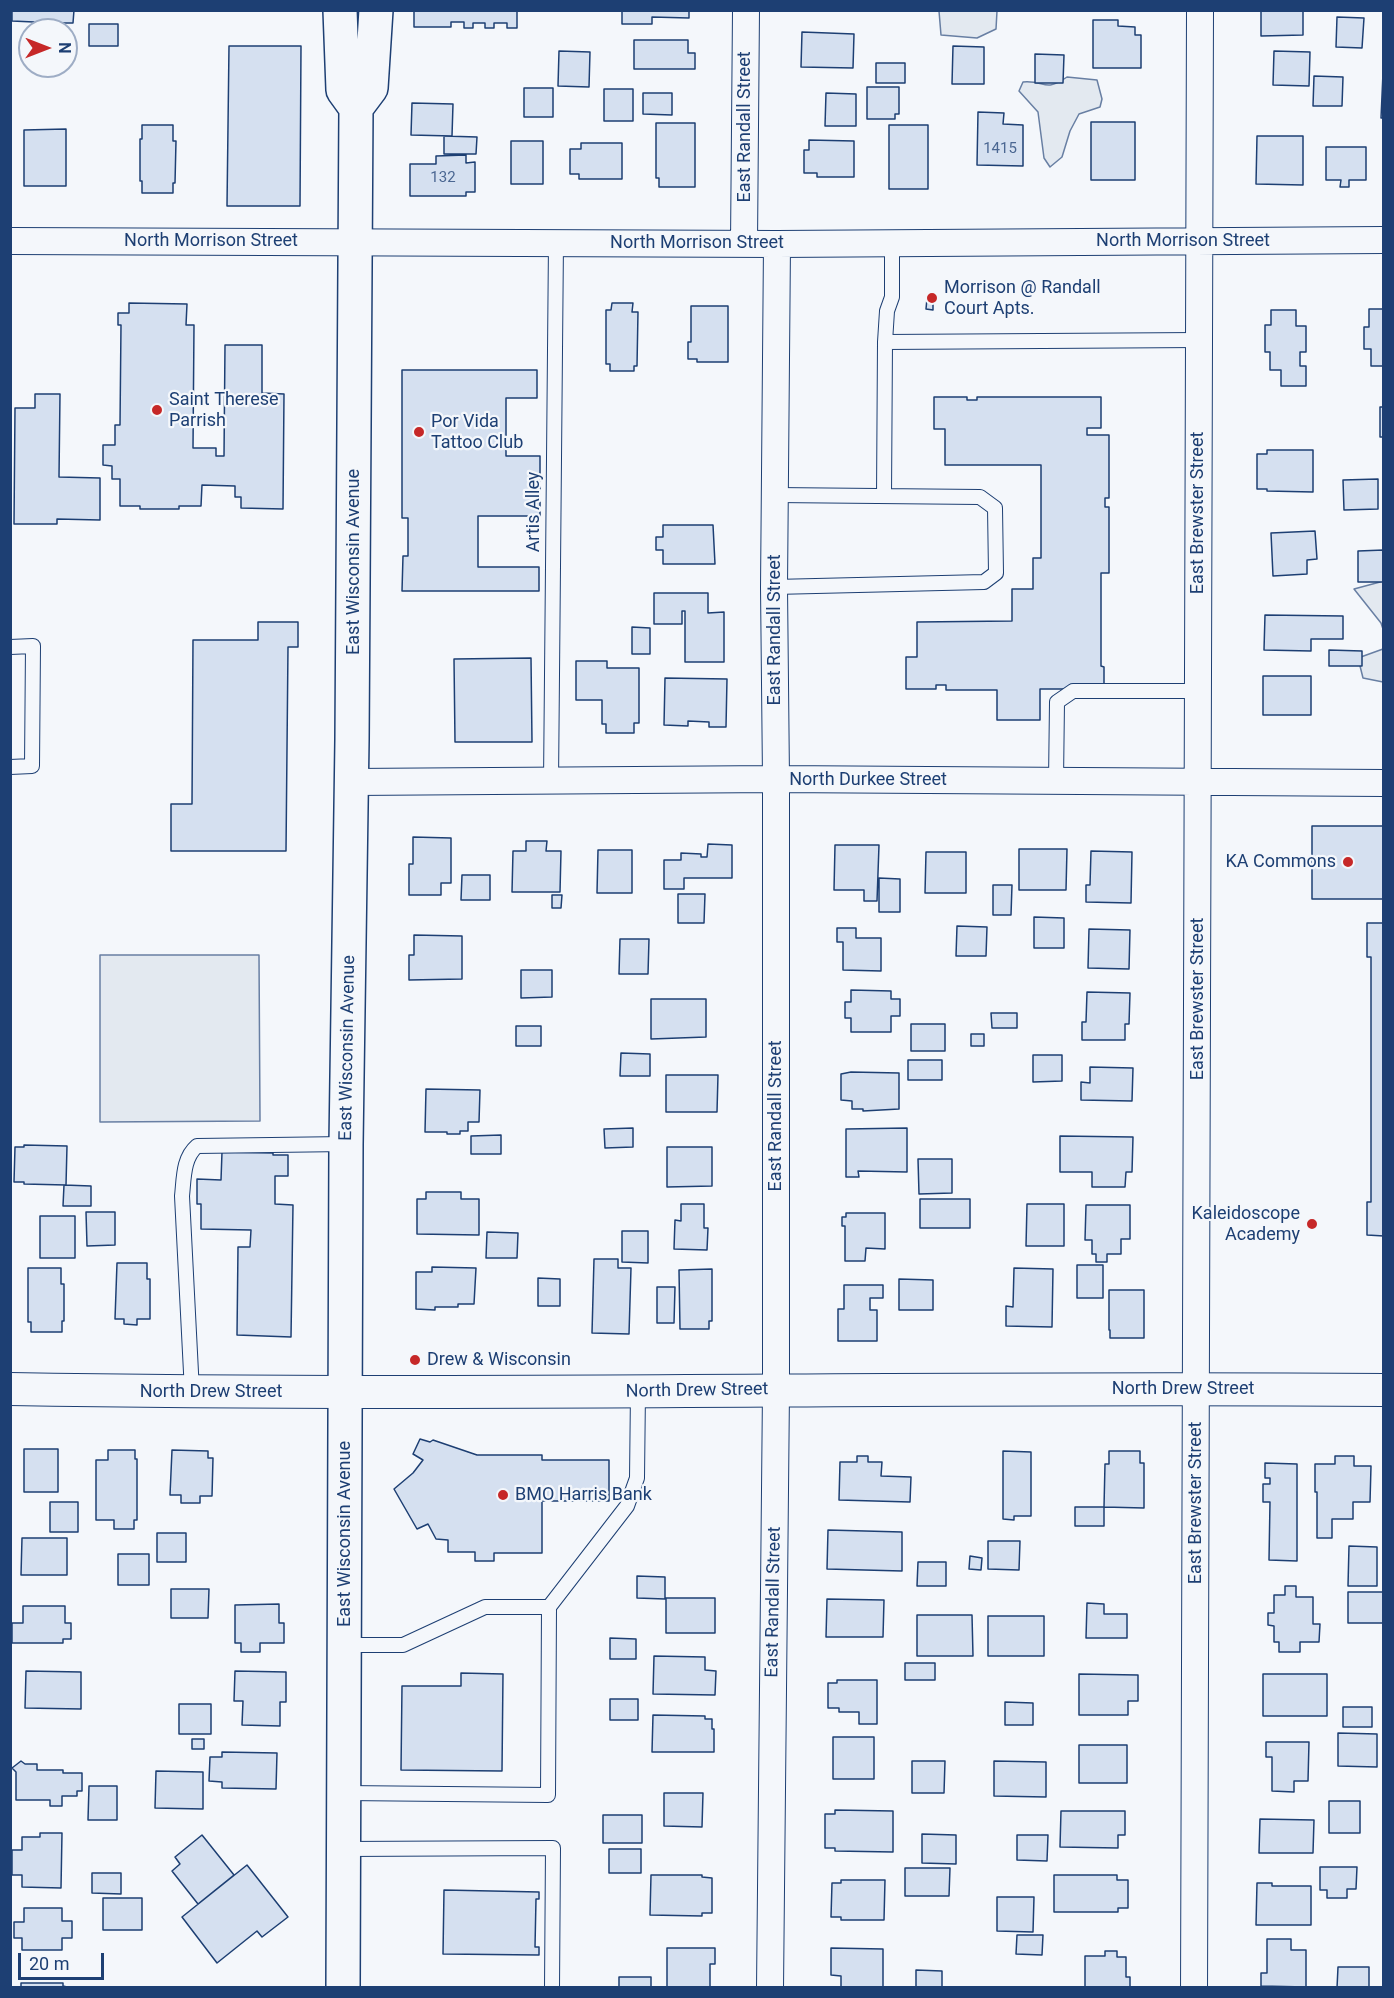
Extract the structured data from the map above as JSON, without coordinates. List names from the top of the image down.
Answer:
{
  "streets": {
    "main road": ["East Wisconsin Avenue"],
    "street": [
      "East Randall Street",
      "North Morrison Street",
      "East Brewster Street",
      "North Durkee Street",
      "North Drew Street"
    ],
    "lane": ["Artis Alley"]
  },
  "crossings": [
    ["East Randall Street", "North Morrison Street"],
    ["East Randall Street", "North Durkee Street"],
    ["East Randall Street", "North Drew Street"],
    ["North Morrison Street", "Artis Alley"],
    ["North Morrison Street", "East Brewster Street"],
    ["North Morrison Street", "East Wisconsin Avenue"],
    ["Artis Alley", "North Durkee Street"],
    ["East Brewster Street", "North Durkee Street"],
    ["East Brewster Street", "North Drew Street"],
    ["East Wisconsin Avenue", "North Durkee Street"],
    ["East Wisconsin Avenue", "North Drew Street"]
  ],
  "places": [
    "Morrison @ Randall Court Apts.",
    "Saint Therese Parrish",
    "Por Vida Tattoo Club",
    "KA Commons",
    "Kaleidoscope Academy",
    "Drew & Wisconsin",
    "BMO Harris Bank"
  ],
  "house_numbers": ["1415", "132"],
  "scale_bar": "20 m",
  "north": "right"
}
